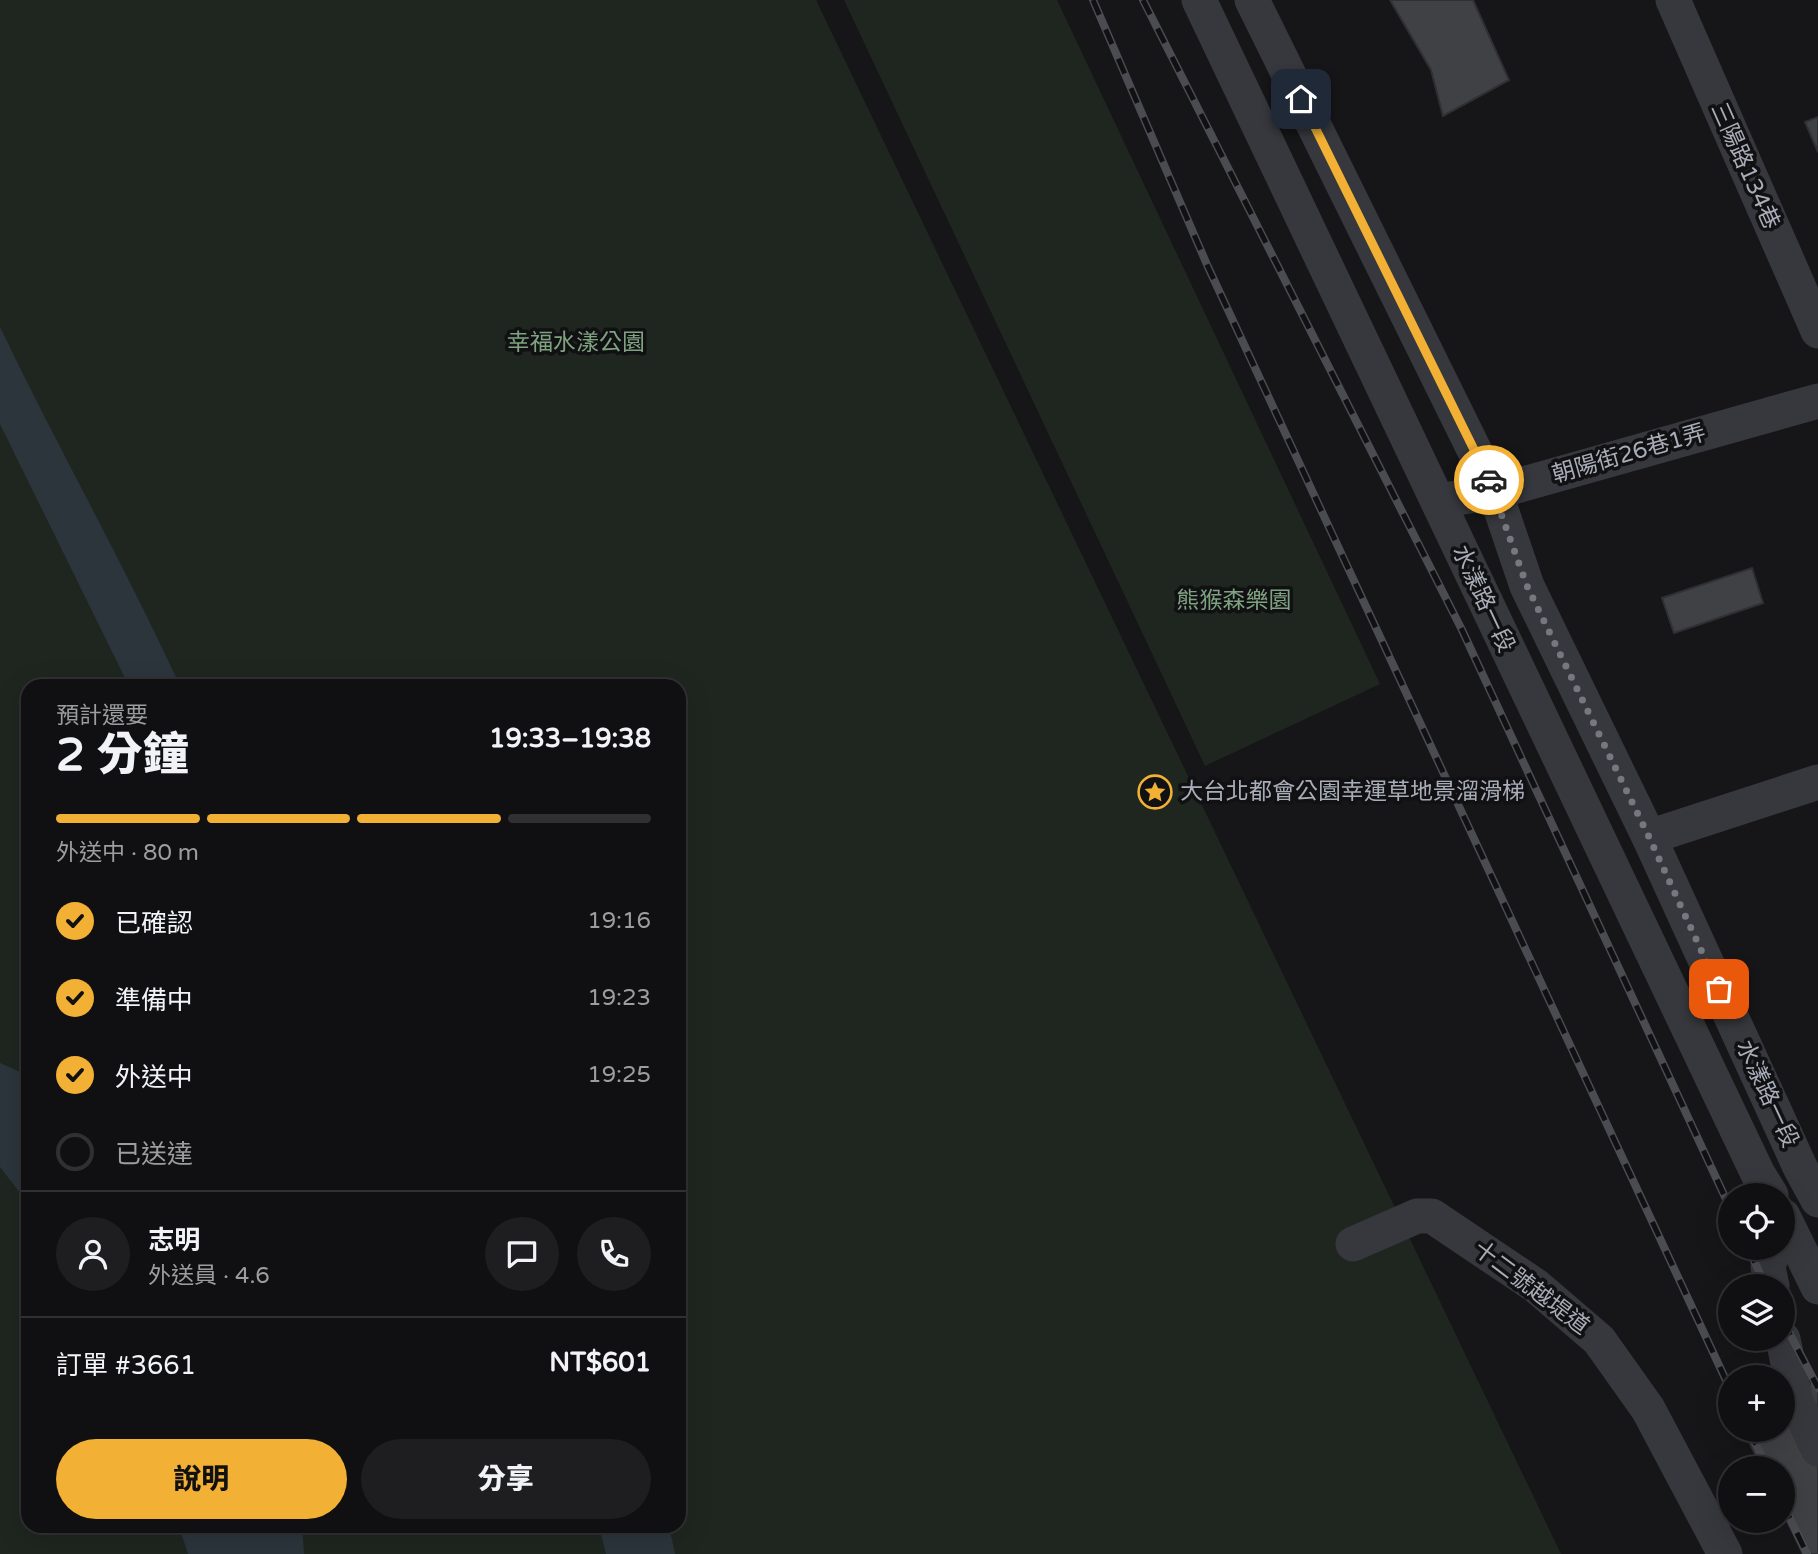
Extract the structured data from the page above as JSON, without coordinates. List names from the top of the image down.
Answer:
{
  "streets": {
    "street": [
      "三陽路134巷",
      "朝陽街26巷1弄",
      "水漾路一段",
      "十二號越堤道"
    ]
  },
  "crossings": [
    ["朝陽街26巷1弄", "水漾路一段"]
  ],
  "parks": ["幸福水漾公園", "熊猴森樂園"],
  "places": {
    "place": ["大台北都會公園幸運草地景溜滑梯"]
  },
  "page": {
    "heading": ["2 分鐘", "預計還要", "19:33–19:38"],
    "panel": [
      "志明",
      "外送員 · 4.6",
      "訂單 #3661",
      "NT$601"
    ],
    "bar": "外送中 · 80 m",
    "list": [
      ["已確認", "19:16"],
      ["準備中", "19:23"],
      ["外送中", "19:25"],
      "已送達"
    ],
    "map_buttons": ["+", "−"],
    "buttons": ["說明", "分享"]
  }
}
